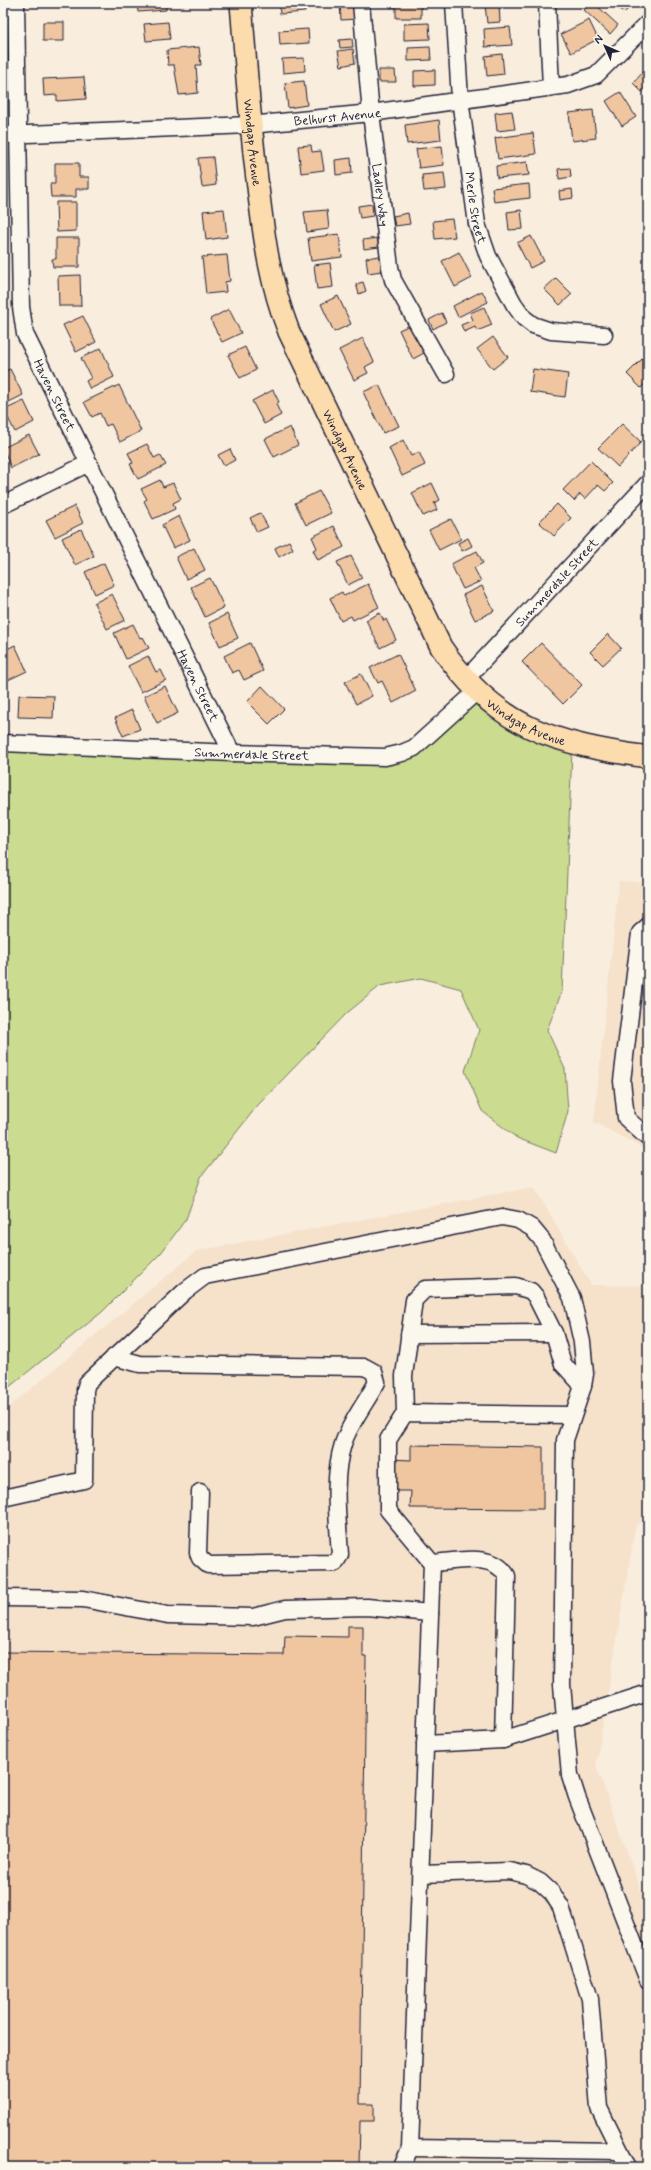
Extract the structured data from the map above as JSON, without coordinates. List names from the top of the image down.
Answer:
{
  "streets": {
    "main road": ["Windgap Avenue"],
    "street": [
      "Belhurst Avenue",
      "Ladley Way",
      "Merle Street",
      "Haven Street",
      "Summerdale Street"
    ]
  },
  "crossings": [
    ["Belhurst Avenue", "Windgap Avenue"],
    ["Belhurst Avenue", "Ladley Way"],
    ["Belhurst Avenue", "Merle Street"],
    ["Belhurst Avenue", "Haven Street"],
    ["Windgap Avenue", "Summerdale Street"],
    ["Haven Street", "Summerdale Street"]
  ],
  "north": "top left"
}
